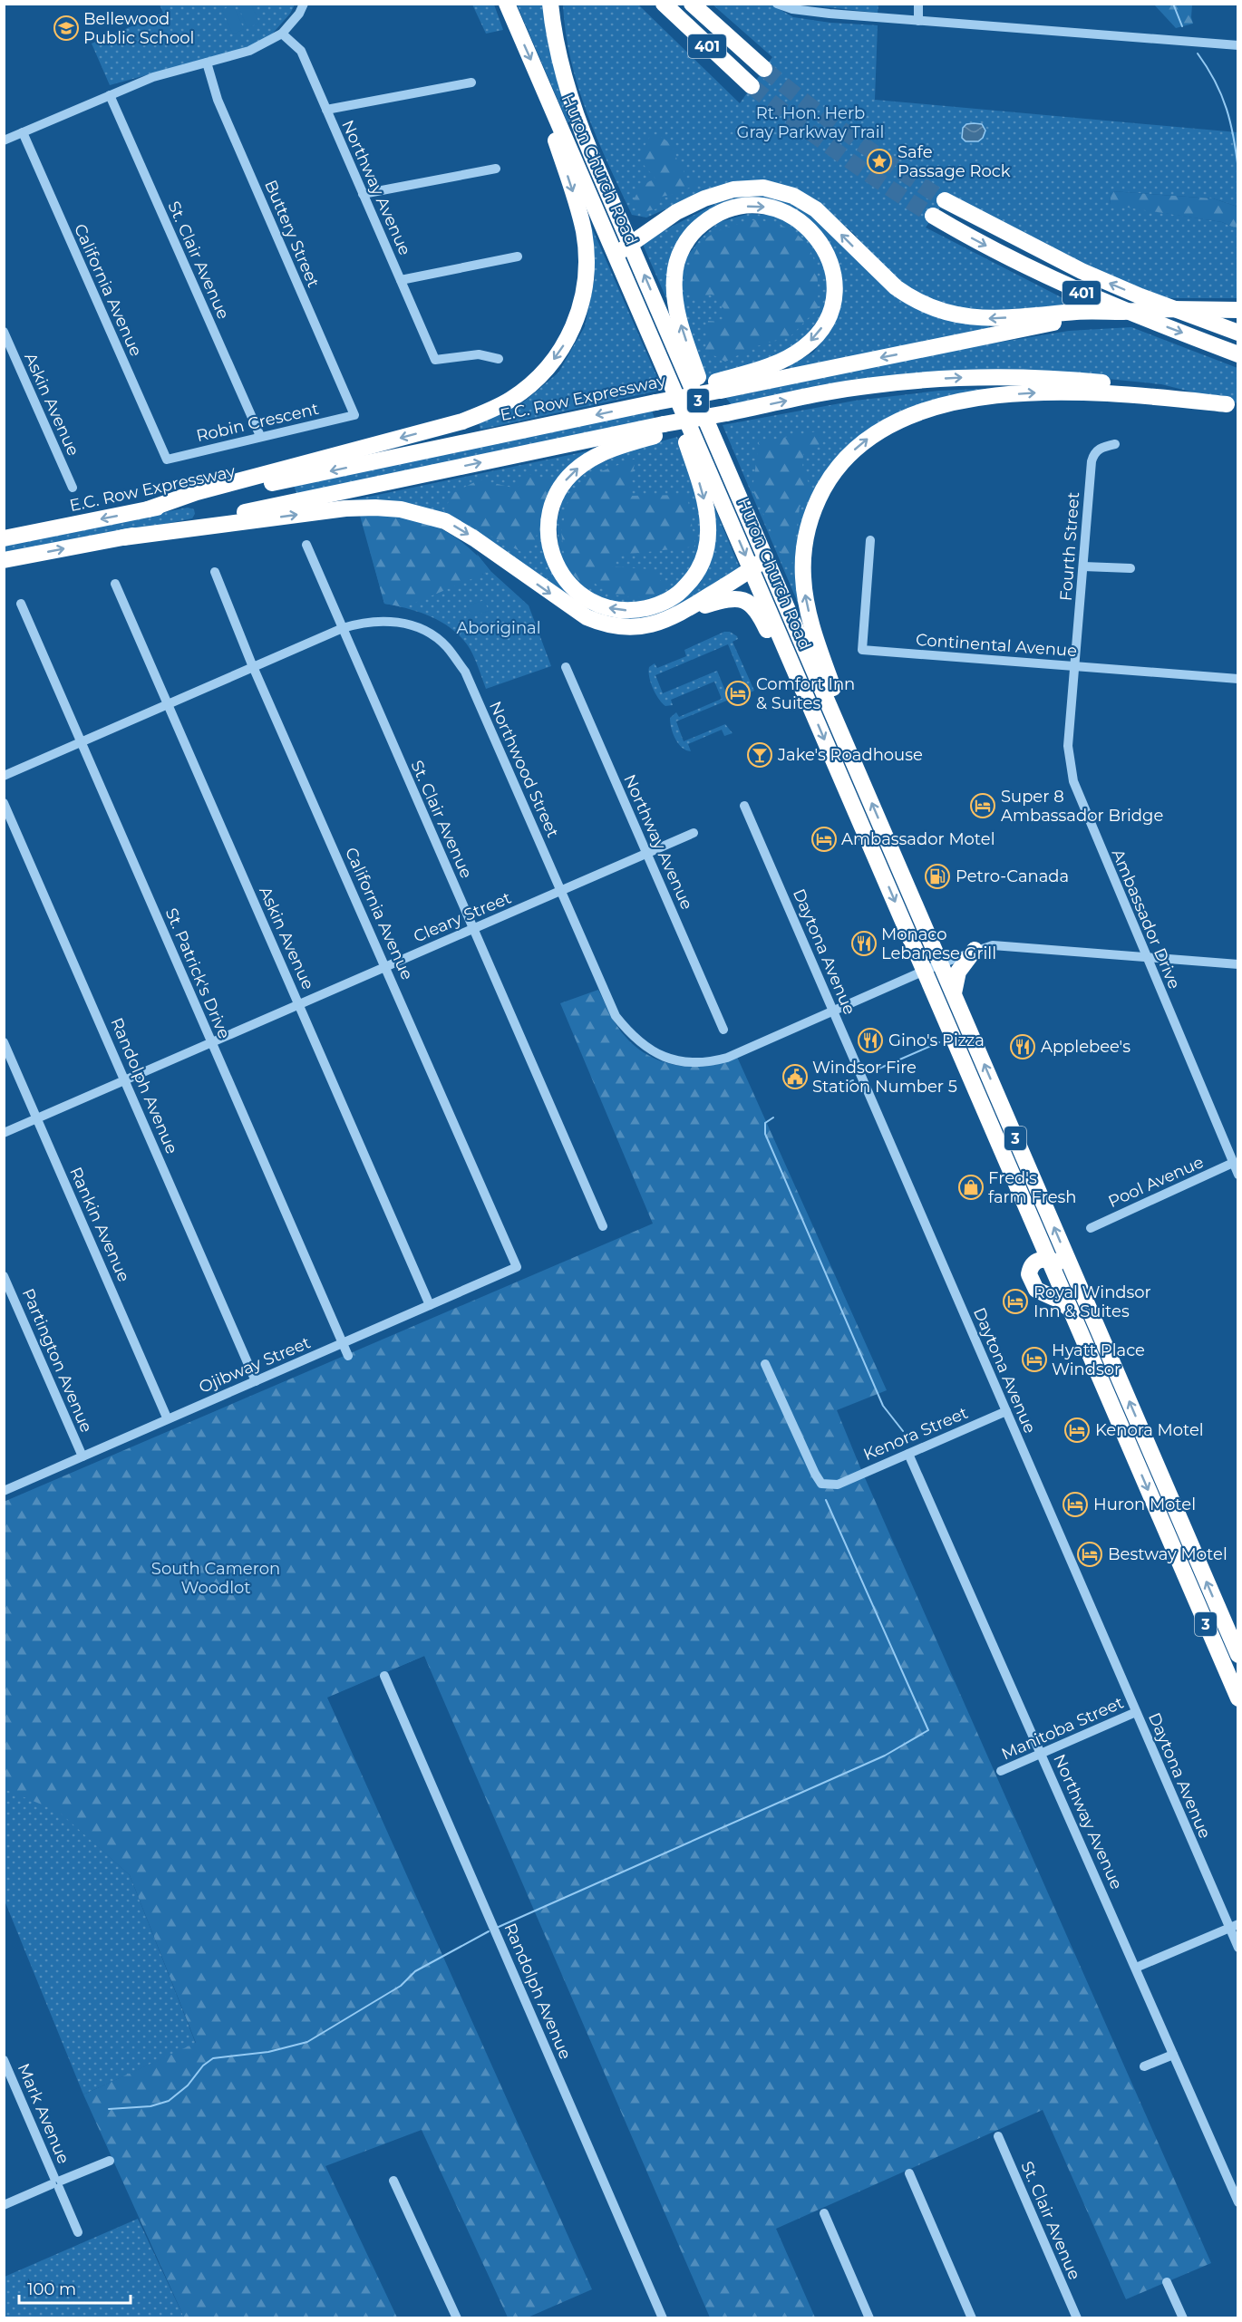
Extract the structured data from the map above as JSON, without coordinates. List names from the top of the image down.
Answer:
{
  "streets": {
    "highway": [
      "401",
      "Huron Church Road",
      "E.C. Row Expressway",
      "3"
    ],
    "street": [
      "Northway Avenue",
      "Buttery Street",
      "St. Clair Avenue",
      "California Avenue",
      "Askin Avenue",
      "Robin Crescent",
      "Fourth Street",
      "Continental Avenue",
      "Northwood Street",
      "Cleary Street",
      "Ambassador Drive",
      "Daytona Avenue",
      "St. Patrick's Drive",
      "Randolph Avenue",
      "Pool Avenue",
      "Rankin Avenue",
      "Partington Avenue",
      "Ojibway Street",
      "Kenora Street",
      "Manitoba Street",
      "Mark Avenue"
    ]
  },
  "crossings": [
    ["Huron Church Road", "E.C. Row Expressway"],
    ["Huron Church Road", "Northwood Street"],
    ["Northway Avenue", "Cleary Street"],
    ["Northway Avenue", "Kenora Street"],
    ["Northway Avenue", "Manitoba Street"],
    ["Buttery Street", "Robin Crescent"],
    ["St. Clair Avenue", "Robin Crescent"],
    ["St. Clair Avenue", "Northwood Street"],
    ["St. Clair Avenue", "Cleary Street"],
    ["California Avenue", "Robin Crescent"],
    ["California Avenue", "Northwood Street"],
    ["California Avenue", "Cleary Street"],
    ["California Avenue", "Ojibway Street"],
    ["Askin Avenue", "Northwood Street"],
    ["Askin Avenue", "Cleary Street"],
    ["Askin Avenue", "Ojibway Street"],
    ["Fourth Street", "Continental Avenue"],
    ["Fourth Street", "Ambassador Drive"],
    ["Continental Avenue", "Ambassador Drive"],
    ["Northwood Street", "Cleary Street"],
    ["Northwood Street", "Ambassador Drive"],
    ["Northwood Street", "Daytona Avenue"],
    ["Northwood Street", "St. Patrick's Drive"],
    ["Cleary Street", "St. Patrick's Drive"],
    ["Cleary Street", "Randolph Avenue"],
    ["Cleary Street", "Rankin Avenue"],
    ["Ambassador Drive", "Pool Avenue"],
    ["Daytona Avenue", "Kenora Street"],
    ["Daytona Avenue", "Manitoba Street"],
    ["St. Patrick's Drive", "Ojibway Street"],
    ["Randolph Avenue", "Ojibway Street"],
    ["Rankin Avenue", "Ojibway Street"],
    ["Partington Avenue", "Ojibway Street"]
  ],
  "parks": ["Rt. Hon. Herb Gray Parkway Trail", "Aboriginal", "South Cameron Woodlot"],
  "places": {
    "school or university": ["Bellewood Public School"],
    "place": ["Safe Passage Rock"],
    "hotel": [
      "Comfort Inn & Suites",
      "Super 8 Ambassador Bridge",
      "Ambassador Motel",
      "Royal Windsor Inn & Suites",
      "Hyatt Place Windsor",
      "Kenora Motel",
      "Huron Motel",
      "Bestway Motel"
    ],
    "bar": ["Jake's Roadhouse"],
    "fuel station": ["Petro-Canada"],
    "restaurant": ["Monaco Lebanese Grill", "Gino's Pizza", "Applebee's"],
    "public building": ["Windsor Fire Station Number 5"],
    "shop": ["Fred's farm Fresh"]
  },
  "scale_bar": "100 m"
}
